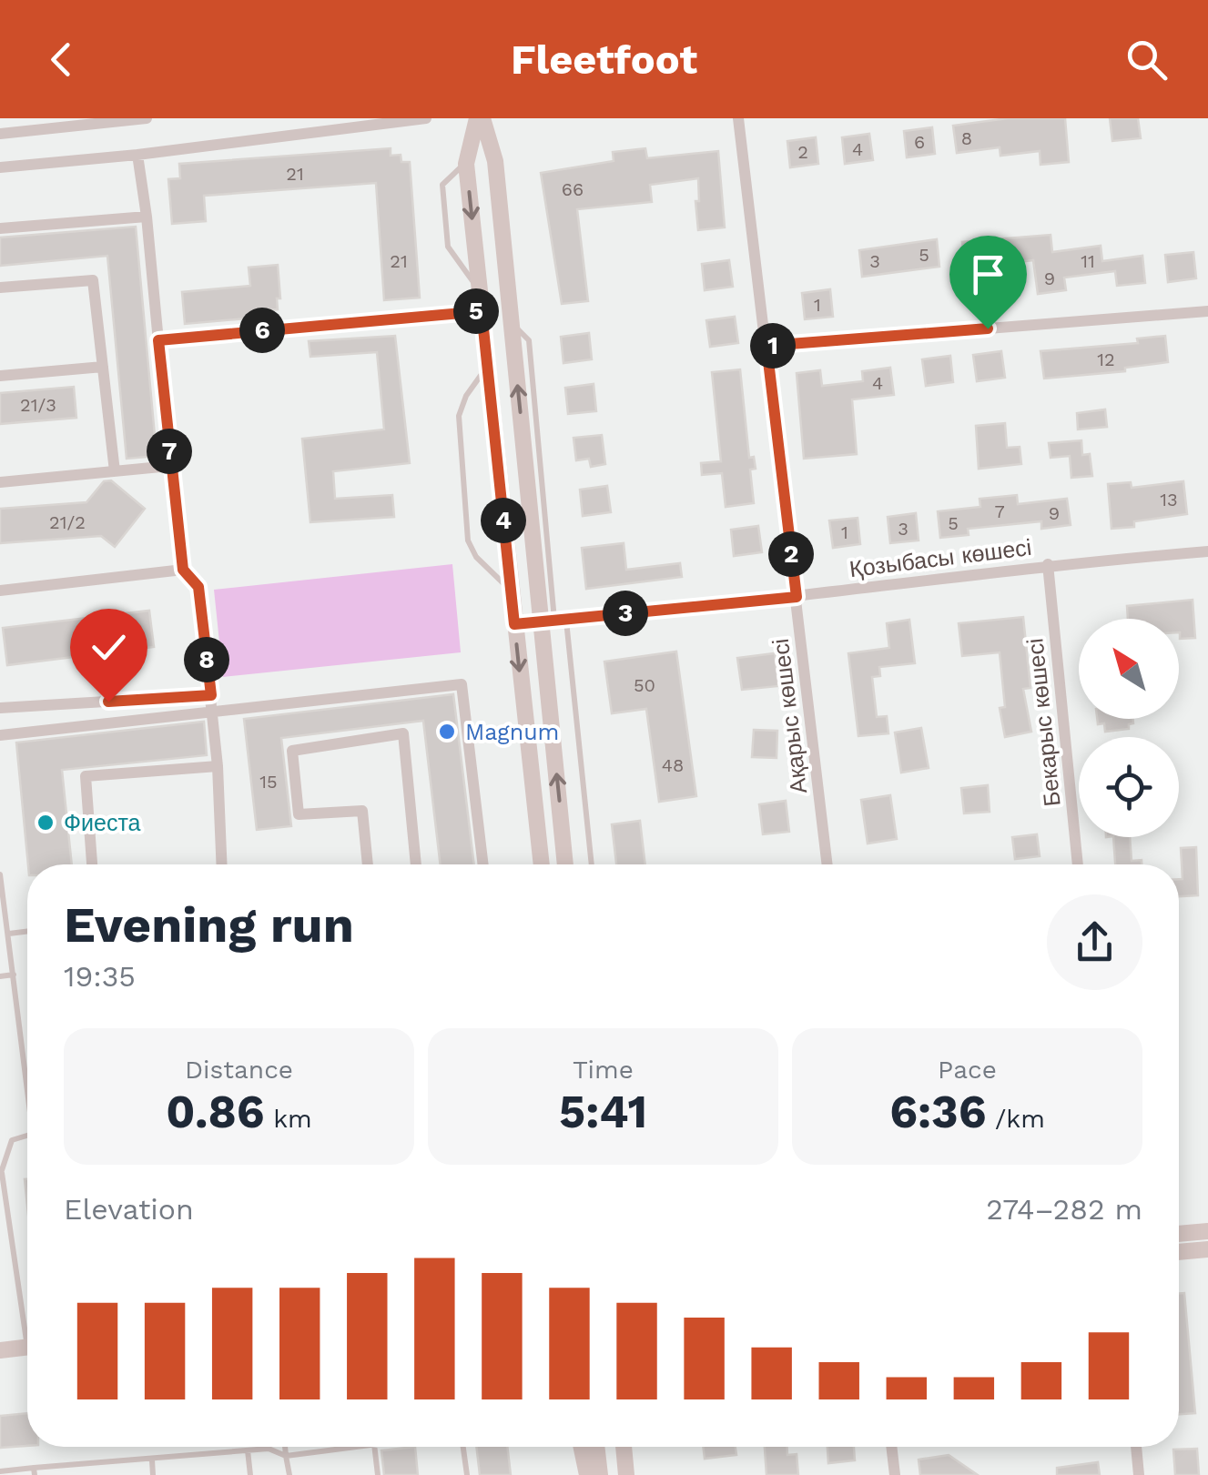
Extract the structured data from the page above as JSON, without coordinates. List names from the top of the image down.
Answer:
{
  "streets": {
    "street": ["Қозыбасы көшесі", "Ақарыс көшесі", "Бекарыс көшесі"]
  },
  "crossings": [
    ["Қозыбасы көшесі", "Ақарыс көшесі"],
    ["Қозыбасы көшесі", "Бекарыс көшесі"]
  ],
  "places": ["Magnum", "Фиеста"],
  "house_numbers": [
    "8",
    "6",
    "4",
    "2",
    "21",
    "66",
    "5",
    "21",
    "3",
    "11",
    "9",
    "1",
    "12",
    "4",
    "21/3",
    "13",
    "7",
    "9",
    "21/2",
    "5",
    "3",
    "1",
    "50",
    "48",
    "15"
  ],
  "north": "top left",
  "page": {
    "header": "Fleetfoot",
    "pins": [
      "5",
      "6",
      "1",
      "7",
      "4",
      "2",
      "3",
      "8"
    ],
    "heading": ["Evening run", "19:35"],
    "stats": [
      ["Distance", "0.86 km"],
      ["Time", "5:41"],
      ["Pace", "6:36 /km"]
    ],
    "chart": ["Elevation", "274–282 m"]
  }
}
